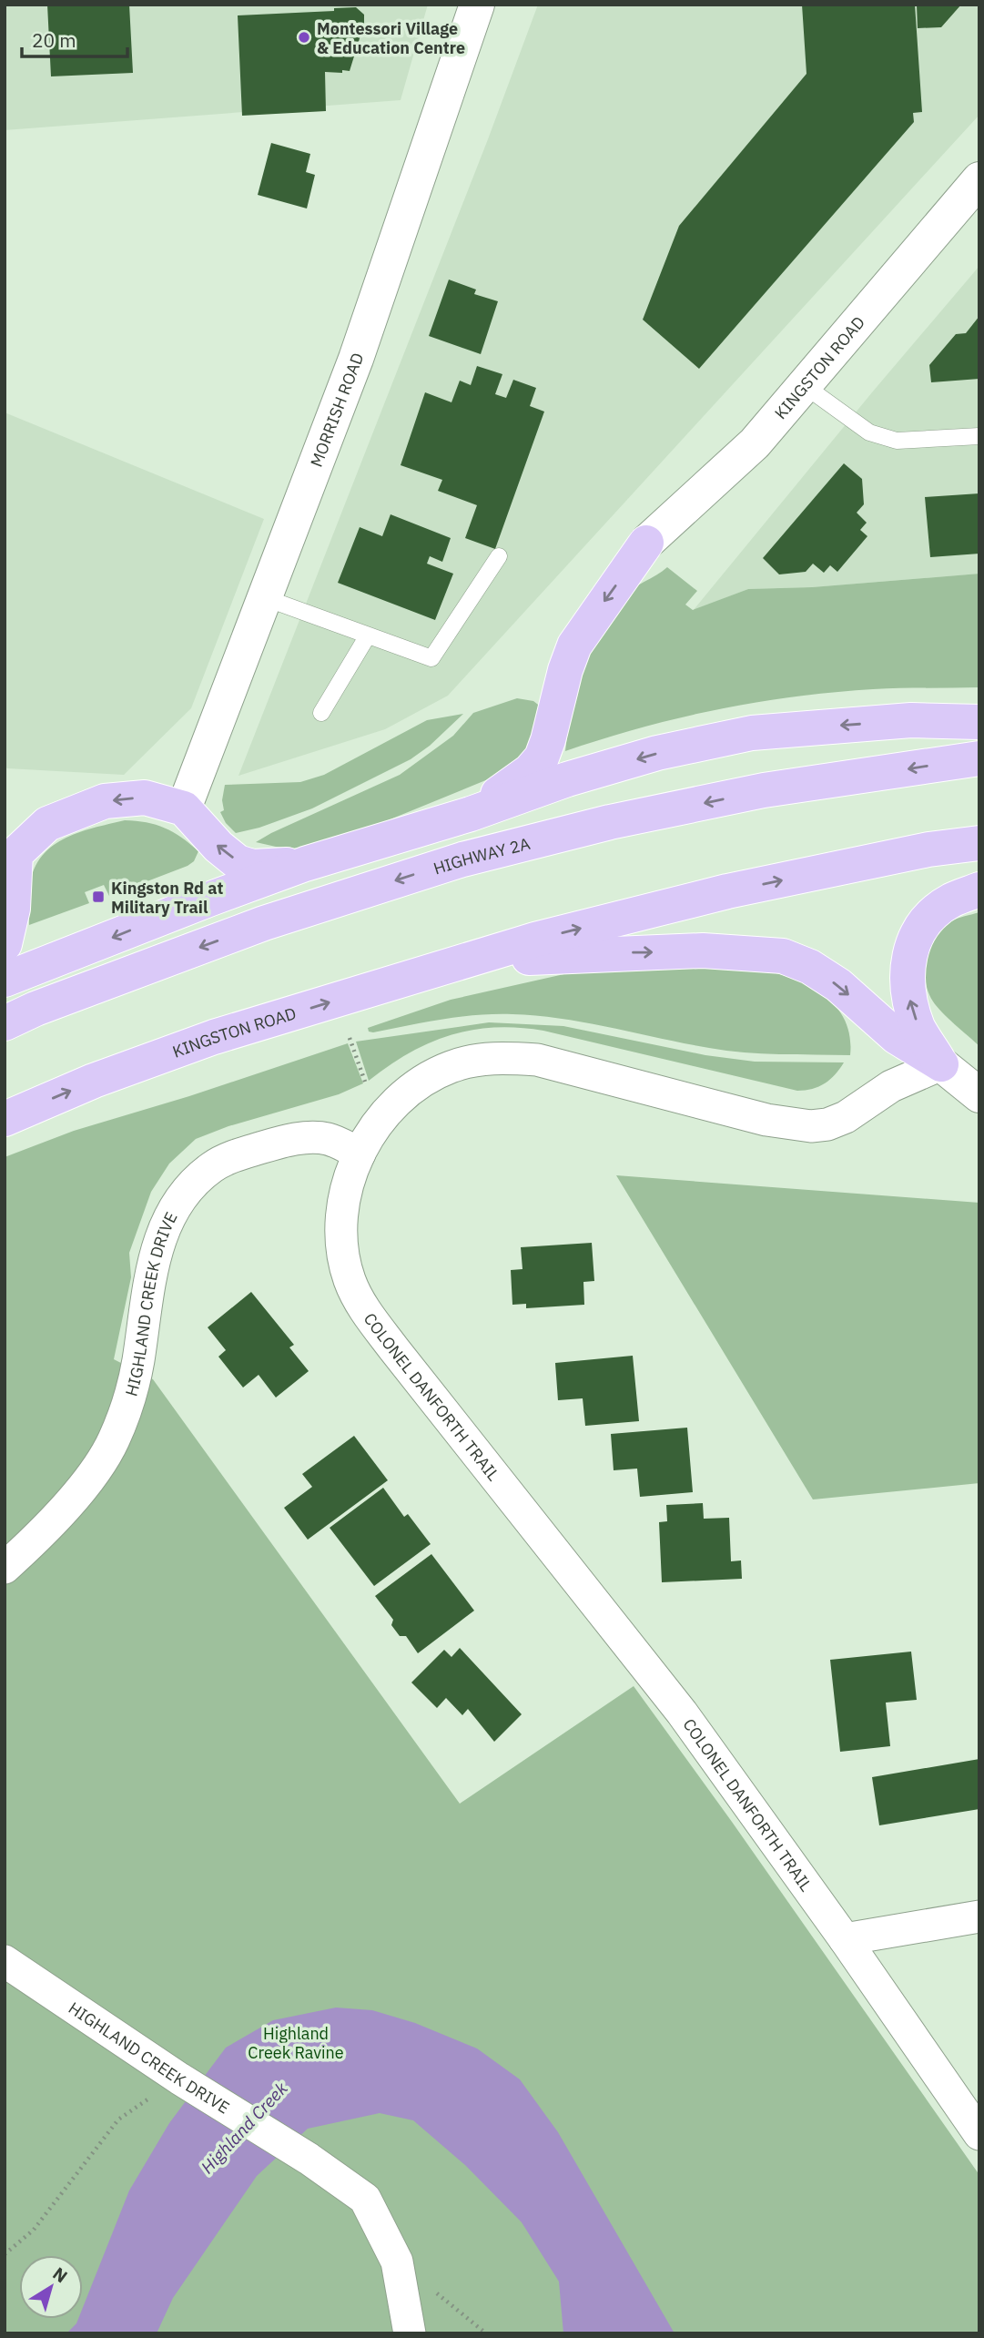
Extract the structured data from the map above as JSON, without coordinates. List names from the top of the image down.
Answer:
{
  "streets": {
    "main road": ["KINGSTON ROAD", "HIGHWAY 2A"],
    "street": ["MORRISH ROAD", "HIGHLAND CREEK DRIVE", "COLONEL DANFORTH TRAIL"]
  },
  "crossings": [
    ["HIGHLAND CREEK DRIVE", "COLONEL DANFORTH TRAIL"]
  ],
  "one_way": ["KINGSTON ROAD"],
  "water": ["Highland Creek"],
  "parks": ["Highland Creek Ravine"],
  "places": {
    "other": ["Montessori Village & Education Centre"],
    "transit": ["Kingston Rd at Military Trail"]
  },
  "scale_bar": "20 m",
  "north": "top right"
}
